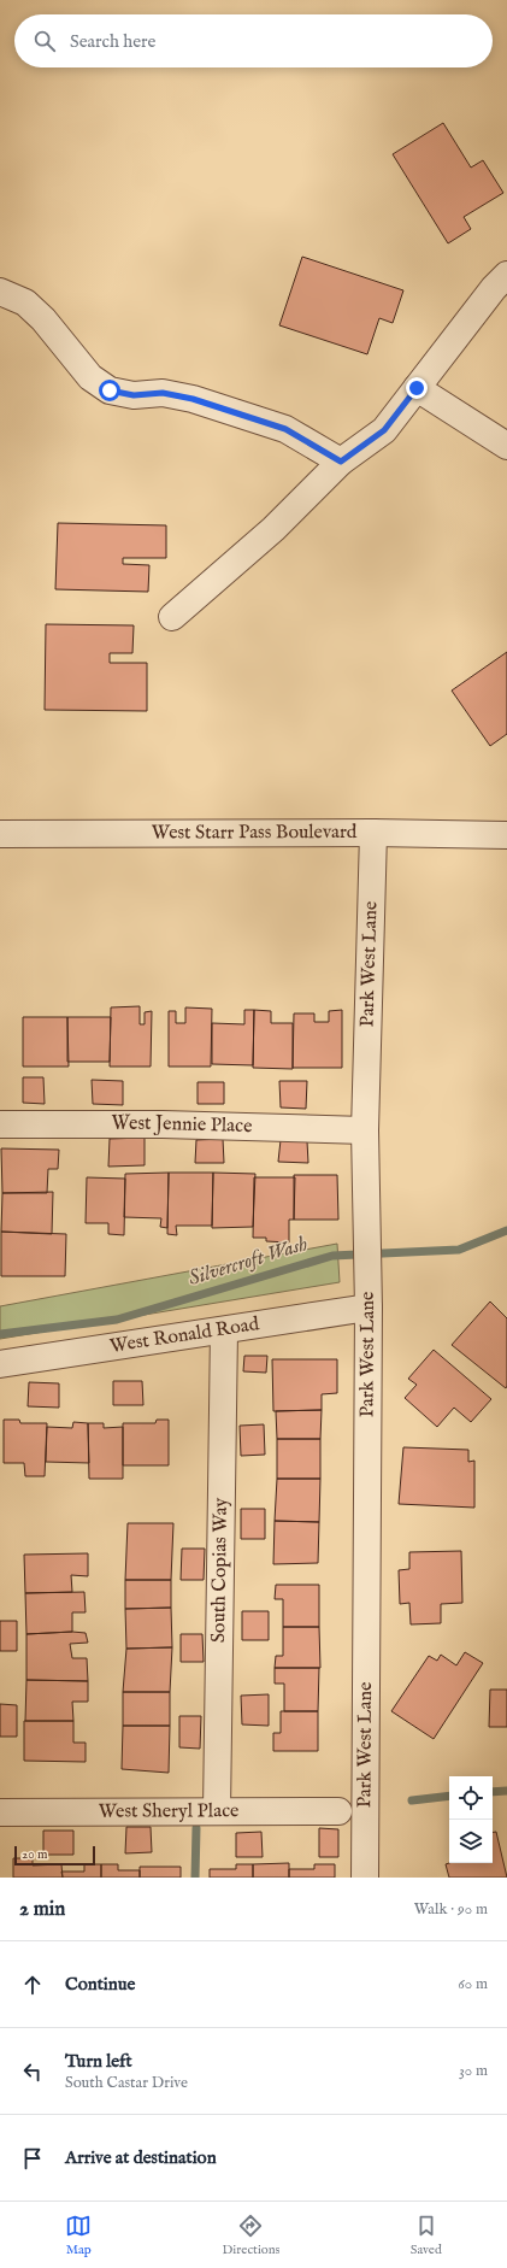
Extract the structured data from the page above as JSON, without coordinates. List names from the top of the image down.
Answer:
{
  "streets": {
    "street": [
      "West Starr Pass Boulevard",
      "Park West Lane",
      "West Jennie Place",
      "West Ronald Road",
      "South Copias Way",
      "West Sheryl Place"
    ]
  },
  "crossings": [
    ["West Starr Pass Boulevard", "Park West Lane"],
    ["Park West Lane", "West Jennie Place"],
    ["Park West Lane", "West Ronald Road"],
    ["West Ronald Road", "South Copias Way"],
    ["South Copias Way", "West Sheryl Place"]
  ],
  "water": ["Silvercroft Wash"],
  "scale_bar": "20 m",
  "page": {
    "search": "Search here",
    "scale": "20 m",
    "heading": ["2 min", "Walk · 90 m"],
    "list": [
      ["Continue", "60 m"],
      ["Turn left", "South Castar Drive", "30 m"],
      "Arrive at destination"
    ],
    "nav": ["Map", "Directions", "Saved"]
  }
}
